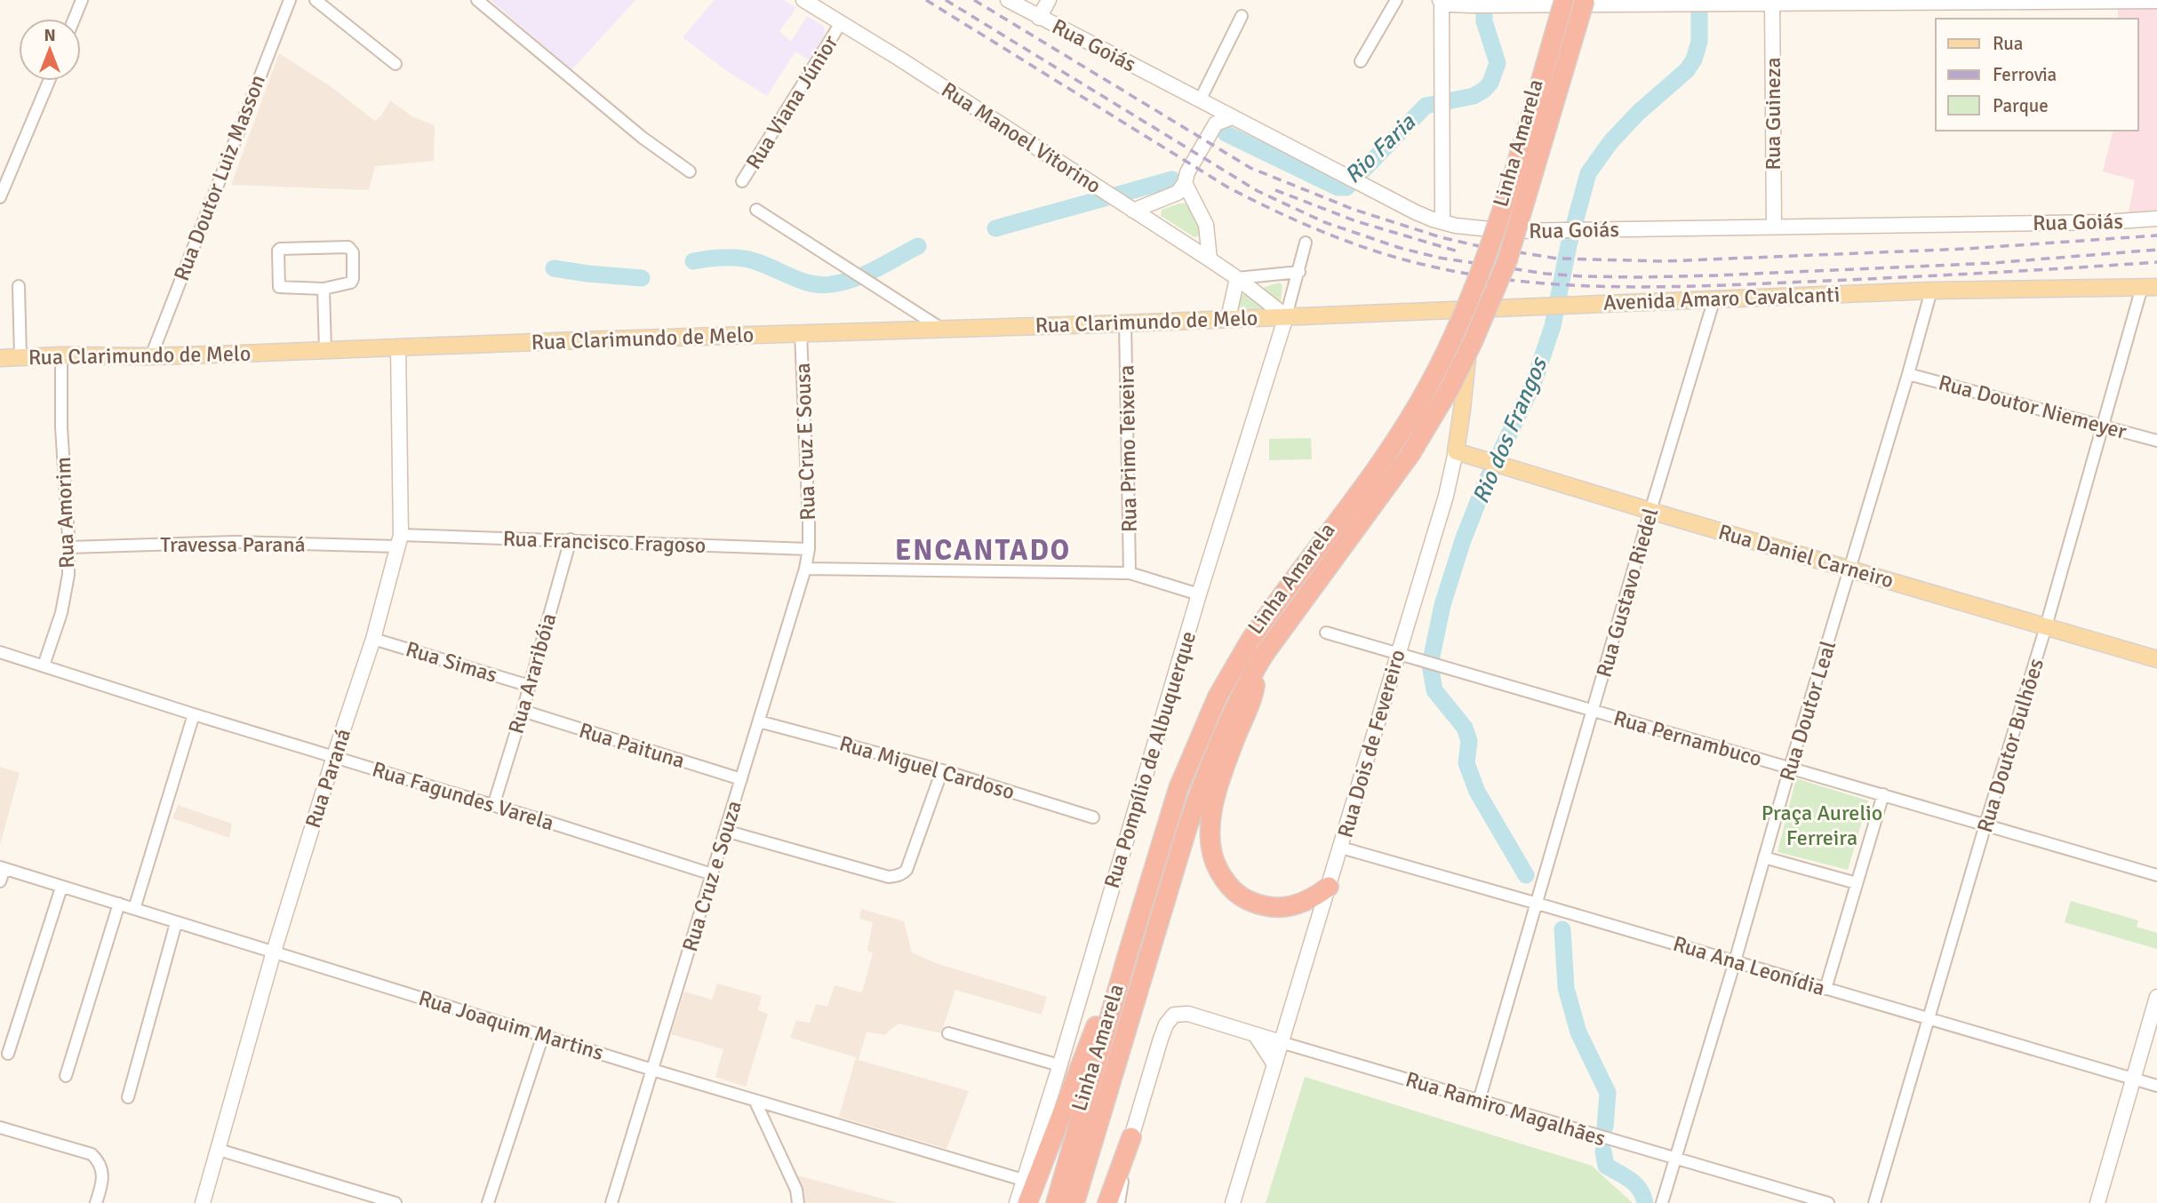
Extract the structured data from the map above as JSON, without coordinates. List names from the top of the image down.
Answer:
{
  "streets": {
    "highway": ["Linha Amarela"],
    "main road": [
      "Avenida Amaro Cavalcanti",
      "Rua Clarimundo de Melo",
      "Rua Daniel Carneiro",
      "Rua Dois de Fevereiro"
    ],
    "street": [
      "Rua Goiás",
      "Rua Viana Júnior",
      "Rua Guineza",
      "Rua Manoel Vitorino",
      "Rua Doutor Luiz Masson",
      "Rua Doutor Niemeyer",
      "Rua Cruz E Sousa",
      "Rua Primo Teixeira",
      "Rua Amorim",
      "Rua Francisco Fragoso",
      "Travessa Paraná",
      "Rua Gustavo Riedel",
      "Rua Simas",
      "Rua Araribóia",
      "Rua Doutor Leal",
      "Rua Pernambuco",
      "Rua Paituna",
      "Rua Doutor Bulhões",
      "Rua Pompílio de Albuquerque",
      "Rua Miguel Cardoso",
      "Rua Paraná",
      "Rua Fagundes Varela",
      "Rua Cruz e Souza",
      "Rua Ana Leonídia",
      "Rua Joaquim Martins",
      "Rua Ramiro Magalhães"
    ]
  },
  "crossings": [
    ["Rua Goiás", "Rua Guineza"],
    ["Rua Viana Júnior", "Rua Manoel Vitorino"],
    ["Rua Manoel Vitorino", "Avenida Amaro Cavalcanti"],
    ["Rua Manoel Vitorino", "Rua Clarimundo de Melo"],
    ["Rua Manoel Vitorino", "Rua Pompílio de Albuquerque"],
    ["Rua Doutor Luiz Masson", "Rua Clarimundo de Melo"],
    ["Avenida Amaro Cavalcanti", "Rua Clarimundo de Melo"],
    ["Avenida Amaro Cavalcanti", "Rua Gustavo Riedel"],
    ["Avenida Amaro Cavalcanti", "Rua Doutor Leal"],
    ["Avenida Amaro Cavalcanti", "Rua Doutor Bulhões"],
    ["Avenida Amaro Cavalcanti", "Rua Pompílio de Albuquerque"],
    ["Rua Clarimundo de Melo", "Rua Cruz E Sousa"],
    ["Rua Clarimundo de Melo", "Rua Primo Teixeira"],
    ["Rua Clarimundo de Melo", "Rua Amorim"],
    ["Rua Clarimundo de Melo", "Rua Pompílio de Albuquerque"],
    ["Rua Clarimundo de Melo", "Rua Paraná"],
    ["Rua Doutor Niemeyer", "Rua Doutor Leal"],
    ["Rua Doutor Niemeyer", "Rua Doutor Bulhões"],
    ["Rua Cruz E Sousa", "Rua Francisco Fragoso"],
    ["Rua Cruz E Sousa", "Rua Cruz e Souza"],
    ["Rua Amorim", "Travessa Paraná"],
    ["Rua Amorim", "Rua Fagundes Varela"],
    ["Rua Francisco Fragoso", "Travessa Paraná"],
    ["Rua Francisco Fragoso", "Rua Araribóia"],
    ["Rua Francisco Fragoso", "Rua Paraná"],
    ["Rua Francisco Fragoso", "Rua Cruz e Souza"],
    ["Travessa Paraná", "Rua Paraná"],
    ["Rua Daniel Carneiro", "Rua Gustavo Riedel"],
    ["Rua Daniel Carneiro", "Rua Doutor Leal"],
    ["Rua Daniel Carneiro", "Rua Dois de Fevereiro"],
    ["Rua Daniel Carneiro", "Rua Doutor Bulhões"],
    ["Rua Gustavo Riedel", "Rua Pernambuco"],
    ["Rua Gustavo Riedel", "Rua Ana Leonídia"],
    ["Rua Gustavo Riedel", "Rua Ramiro Magalhães"],
    ["Rua Simas", "Rua Araribóia"],
    ["Rua Simas", "Rua Paraná"],
    ["Rua Araribóia", "Rua Paituna"],
    ["Rua Araribóia", "Rua Fagundes Varela"],
    ["Rua Doutor Leal", "Rua Pernambuco"],
    ["Rua Doutor Leal", "Rua Ana Leonídia"],
    ["Rua Doutor Leal", "Rua Ramiro Magalhães"],
    ["Rua Pernambuco", "Rua Dois de Fevereiro"],
    ["Rua Pernambuco", "Rua Doutor Bulhões"],
    ["Rua Dois de Fevereiro", "Rua Ana Leonídia"],
    ["Rua Dois de Fevereiro", "Rua Ramiro Magalhães"],
    ["Rua Paituna", "Rua Cruz e Souza"],
    ["Rua Doutor Bulhões", "Rua Ana Leonídia"],
    ["Rua Pompílio de Albuquerque", "Rua Joaquim Martins"],
    ["Rua Miguel Cardoso", "Rua Cruz e Souza"],
    ["Rua Paraná", "Rua Fagundes Varela"],
    ["Rua Paraná", "Rua Joaquim Martins"],
    ["Rua Fagundes Varela", "Rua Cruz e Souza"],
    ["Rua Cruz e Souza", "Rua Joaquim Martins"]
  ],
  "districts": ["ENCANTADO"],
  "water": ["Rio Faria", "Rio dos Frangos"],
  "parks": ["Praça Aurelio Ferreira"],
  "legend": ["Rua", "Ferrovia", "Parque"],
  "north": "top"
}
